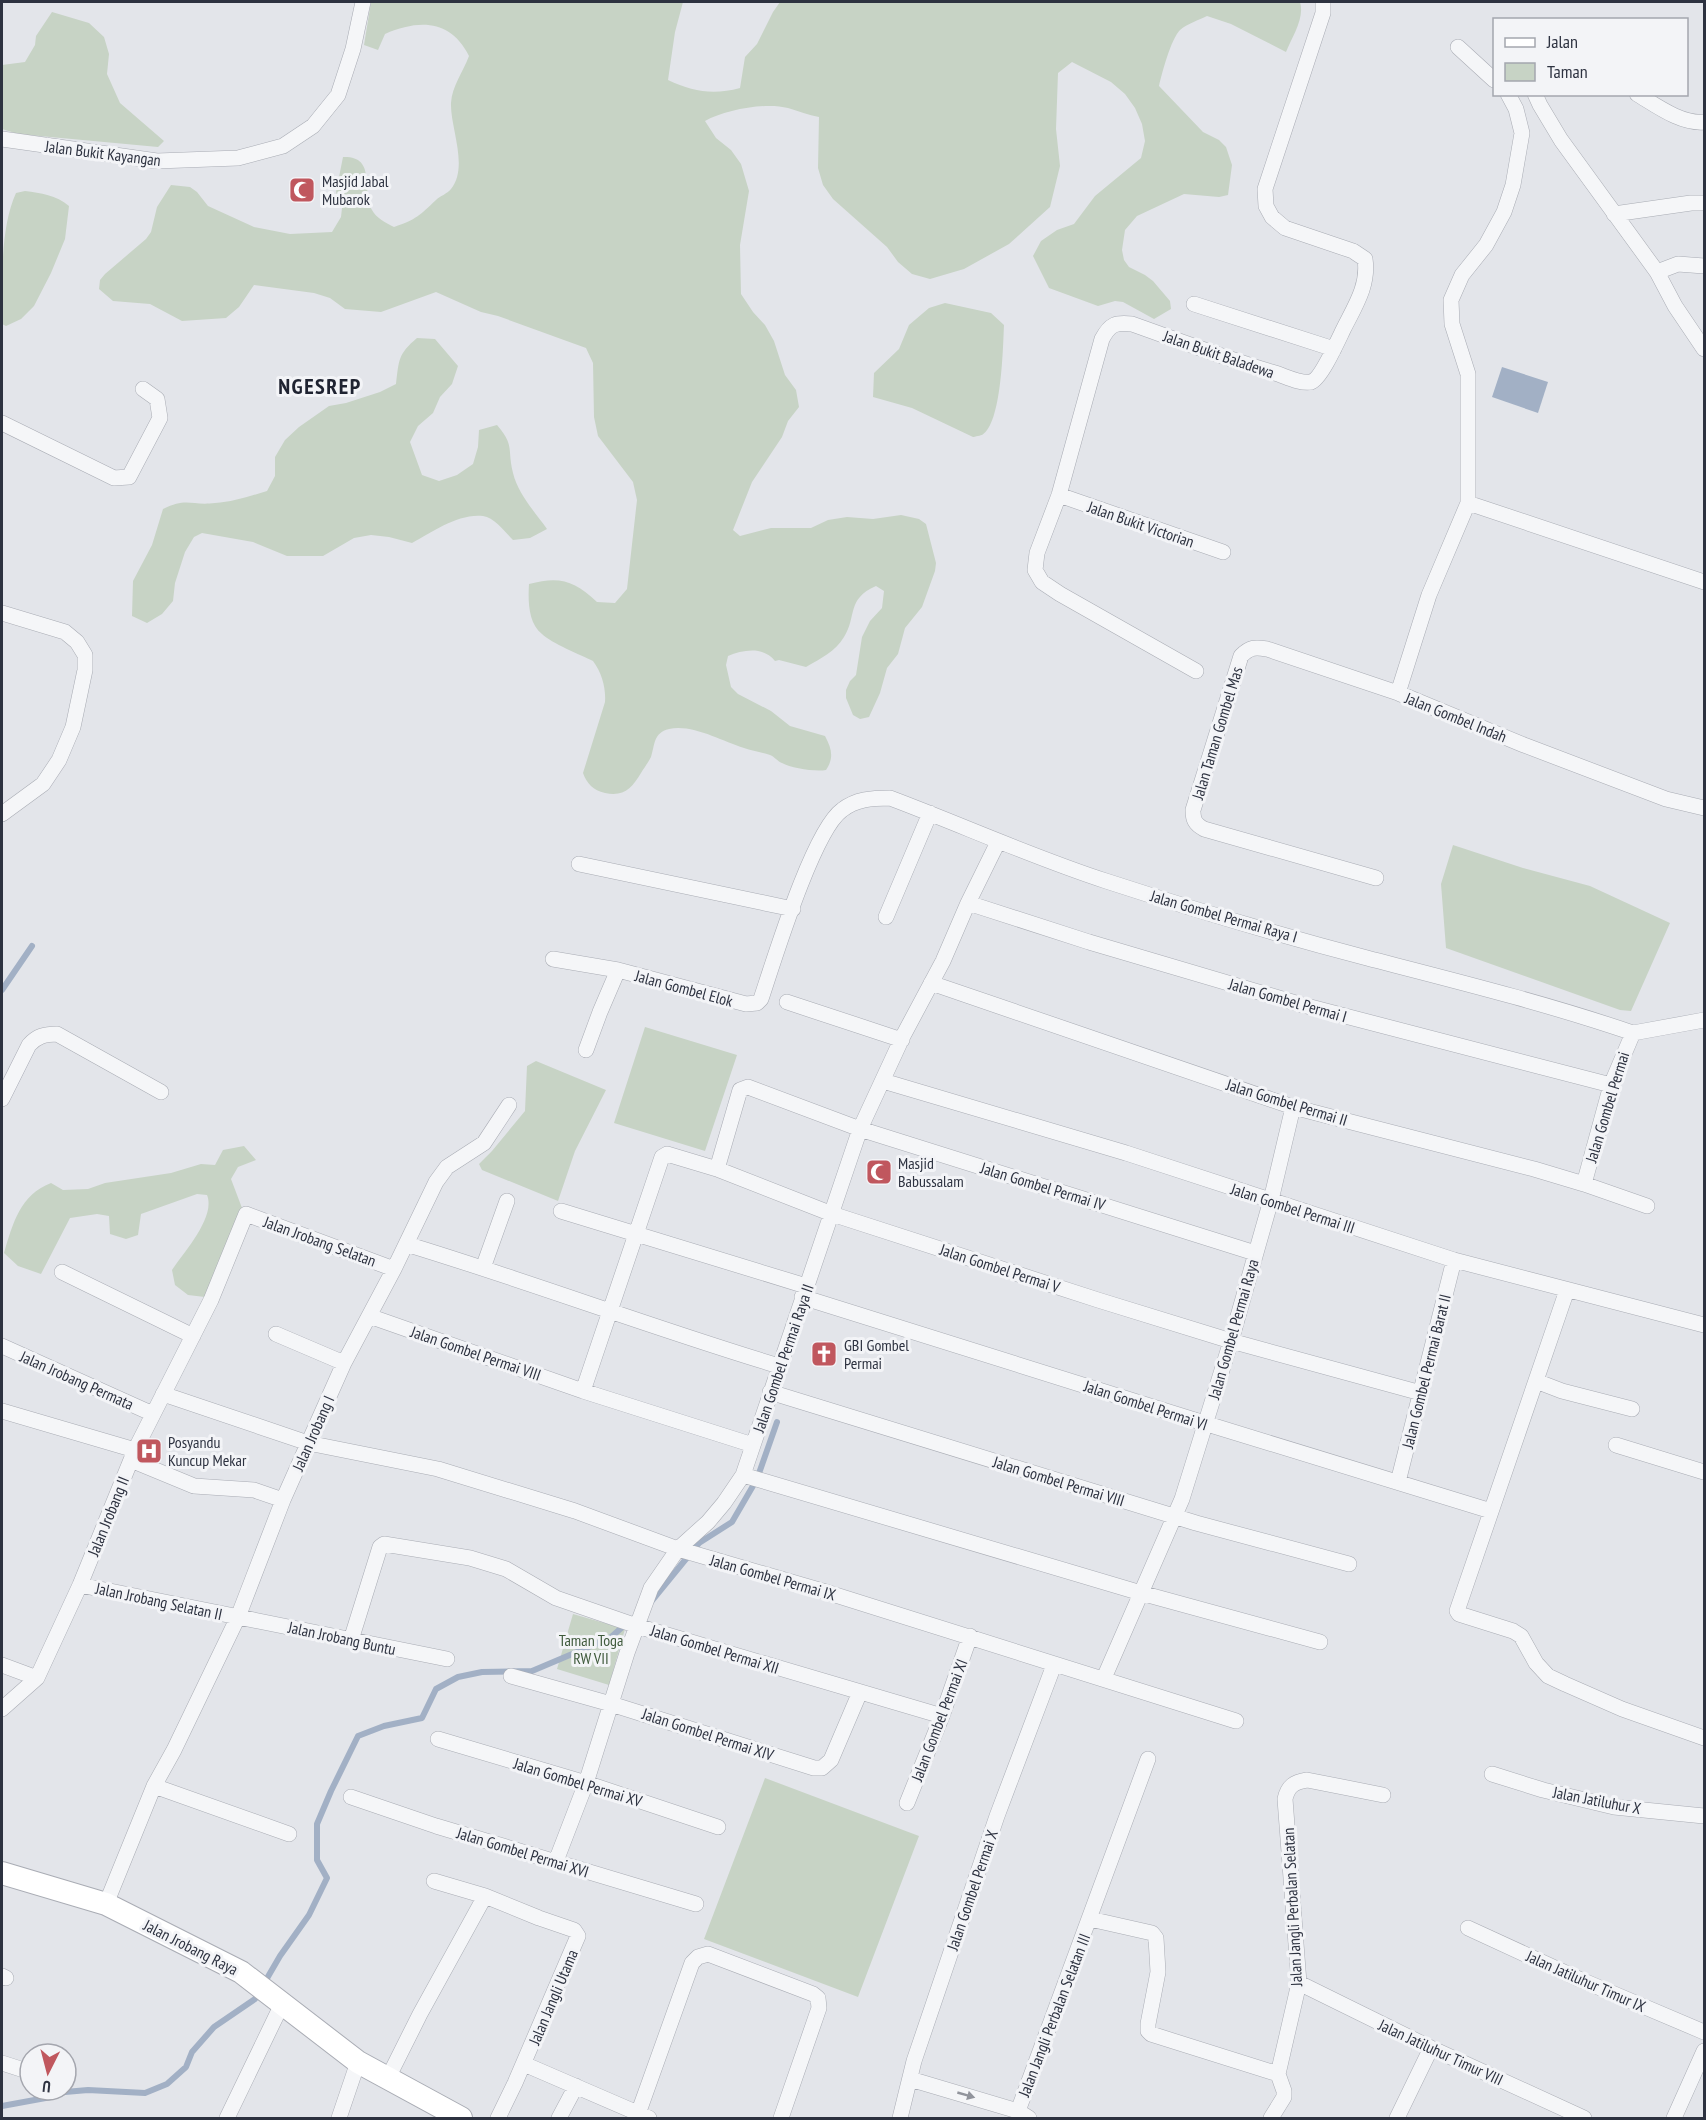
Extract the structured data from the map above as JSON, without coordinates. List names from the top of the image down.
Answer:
{
  "streets": {
    "street": [
      "Jalan Bukit Kayangan",
      "Jalan Bukit Baladewa",
      "Jalan Bukit Victorian",
      "Jalan Gombel Indah",
      "Jalan Taman Gombel Mas",
      "Jalan Gombel Permai Raya I",
      "Jalan Gombel Elok",
      "Jalan Gombel Permai I",
      "Jalan Gombel Permai II",
      "Jalan Gombel Permai",
      "Jalan Gombel Permai IV",
      "Jalan Gombel Permai III",
      "Jalan Jrobang Selatan",
      "Jalan Gombel Permai V",
      "Jalan Gombel Permai Raya",
      "Jalan Gombel Permai VIII",
      "Jalan Gombel Permai Raya II",
      "Jalan Gombel Permai Barat II",
      "Jalan Jrobang Permata",
      "Jalan Gombel Permai VI",
      "Jalan Jrobang I",
      "Jalan Jrobang II",
      "Jalan Gombel Permai IX",
      "Jalan Jrobang Selatan II",
      "Jalan Jrobang Buntu",
      "Jalan Gombel Permai XII",
      "Jalan Gombel Permai XI",
      "Jalan Gombel Permai XIV",
      "Jalan Gombel Permai XV",
      "Jalan Jatiluhur X",
      "Jalan Gombel Permai XVI",
      "Jalan Gombel Permai X",
      "Jalan Jangli Perbalan Selatan",
      "Jalan Jrobang Raya",
      "Jalan Jatiluhur Timur IX",
      "Jalan Jangli Utama",
      "Jalan Jangli Perbalan Selatan III",
      "Jalan Jatiluhur Timur VIII"
    ]
  },
  "crossings": [
    ["Jalan Bukit Baladewa", "Jalan Bukit Victorian"],
    ["Jalan Gombel Indah", "Jalan Taman Gombel Mas"],
    ["Jalan Gombel Permai Raya I", "Jalan Gombel Elok"],
    ["Jalan Gombel Permai Raya I", "Jalan Gombel Permai"],
    ["Jalan Gombel Permai Raya I", "Jalan Gombel Permai Raya II"],
    ["Jalan Gombel Permai I", "Jalan Gombel Permai"],
    ["Jalan Gombel Permai I", "Jalan Gombel Permai Raya II"],
    ["Jalan Gombel Permai II", "Jalan Gombel Permai"],
    ["Jalan Gombel Permai II", "Jalan Gombel Permai Raya"],
    ["Jalan Gombel Permai II", "Jalan Gombel Permai Raya II"],
    ["Jalan Gombel Permai IV", "Jalan Gombel Permai V"],
    ["Jalan Gombel Permai IV", "Jalan Gombel Permai Raya"],
    ["Jalan Gombel Permai IV", "Jalan Gombel Permai Raya II"],
    ["Jalan Gombel Permai III", "Jalan Gombel Permai Raya"],
    ["Jalan Gombel Permai III", "Jalan Gombel Permai Raya II"],
    ["Jalan Gombel Permai III", "Jalan Gombel Permai Barat II"],
    ["Jalan Jrobang Selatan", "Jalan Jrobang I"],
    ["Jalan Jrobang Selatan", "Jalan Jrobang II"],
    ["Jalan Gombel Permai V", "Jalan Gombel Permai Raya"],
    ["Jalan Gombel Permai V", "Jalan Gombel Permai Raya II"],
    ["Jalan Gombel Permai V", "Jalan Gombel Permai Barat II"],
    ["Jalan Gombel Permai V", "Jalan Gombel Permai VI"],
    ["Jalan Gombel Permai Raya", "Jalan Gombel Permai VIII"],
    ["Jalan Gombel Permai Raya", "Jalan Gombel Permai VI"],
    ["Jalan Gombel Permai Raya", "Jalan Gombel Permai IX"],
    ["Jalan Gombel Permai VIII", "Jalan Gombel Permai Raya II"],
    ["Jalan Gombel Permai VIII", "Jalan Jrobang I"],
    ["Jalan Gombel Permai Raya II", "Jalan Gombel Permai VI"],
    ["Jalan Gombel Permai Raya II", "Jalan Gombel Permai IX"],
    ["Jalan Gombel Permai Raya II", "Jalan Gombel Permai XII"],
    ["Jalan Gombel Permai Raya II", "Jalan Gombel Permai XIV"],
    ["Jalan Gombel Permai Raya II", "Jalan Gombel Permai XV"],
    ["Jalan Gombel Permai Raya II", "Jalan Gombel Permai XVI"],
    ["Jalan Gombel Permai Barat II", "Jalan Gombel Permai VI"],
    ["Jalan Jrobang Permata", "Jalan Jrobang II"],
    ["Jalan Jrobang I", "Jalan Gombel Permai IX"],
    ["Jalan Jrobang I", "Jalan Jrobang Selatan II"],
    ["Jalan Jrobang I", "Jalan Jrobang Buntu"],
    ["Jalan Jrobang I", "Jalan Jrobang Raya"],
    ["Jalan Jrobang II", "Jalan Gombel Permai IX"],
    ["Jalan Jrobang II", "Jalan Jrobang Selatan II"],
    ["Jalan Gombel Permai IX", "Jalan Gombel Permai XI"],
    ["Jalan Gombel Permai IX", "Jalan Gombel Permai X"],
    ["Jalan Jrobang Selatan II", "Jalan Jrobang Buntu"],
    ["Jalan Jrobang Buntu", "Jalan Gombel Permai XII"],
    ["Jalan Gombel Permai XII", "Jalan Gombel Permai XI"],
    ["Jalan Gombel Permai XII", "Jalan Gombel Permai XIV"],
    ["Jalan Jangli Perbalan Selatan", "Jalan Jangli Perbalan Selatan III"],
    ["Jalan Jangli Perbalan Selatan", "Jalan Jatiluhur Timur VIII"]
  ],
  "districts": ["NGESREP"],
  "parks": ["Taman Toga RW VII"],
  "places": {
    "mosque": ["Masjid Jabal Mubarok", "Masjid Babussalam"],
    "church": ["GBI Gombel Permai"],
    "hospital": ["Posyandu Kuncup Mekar"]
  },
  "legend": ["Jalan", "Taman"],
  "north": "bottom"
}
